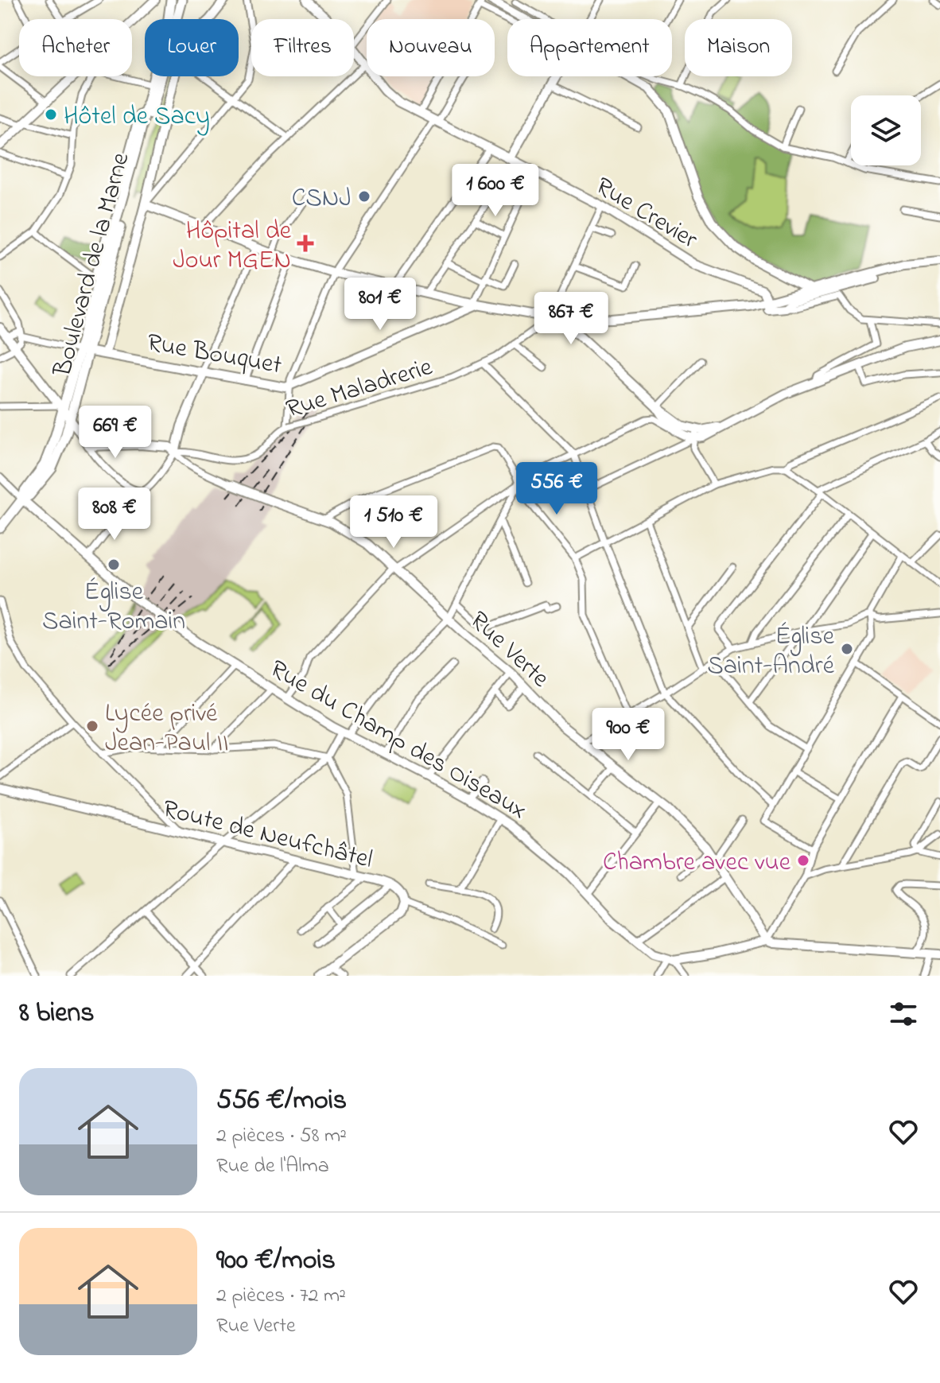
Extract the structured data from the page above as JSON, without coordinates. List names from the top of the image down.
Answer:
{
  "streets": {
    "main road": ["Boulevard de la Marne"],
    "street": [
      "Rue Crevier",
      "Rue Bouquet",
      "Rue Maladrerie",
      "Rue Verte",
      "Rue du Champ des Oiseaux",
      "Route de Neufchâtel"
    ]
  },
  "crossings": [
    ["Boulevard de la Marne", "Rue Bouquet"],
    ["Boulevard de la Marne", "Rue du Champ des Oiseaux"]
  ],
  "places": {
    "other": [
      "Hôtel de Sacy",
      "CSNJ",
      "Église Saint-Romain",
      "Église Saint-André",
      "Lycée privé Jean-Paul II",
      "Chambre avec vue"
    ],
    "health": ["Hôpital de Jour MGEN"]
  },
  "page": {
    "chip": [
      "Acheter",
      "Louer",
      "Filtres",
      "Nouveau",
      "Appartement",
      "Maison"
    ],
    "price": [
      "1 600 €",
      "801 €",
      "867 €",
      "669 €",
      "556 €",
      "808 €",
      "1 510 €",
      "900 €"
    ],
    "heading": "8 biens",
    "list": [
      {
        "name": "556 €/mois",
        "note": "2 pièces · 58 m² · Rue de l'Alma"
      },
      {
        "name": "900 €/mois",
        "note": "2 pièces · 72 m² · Rue Verte"
      }
    ]
  }
}
